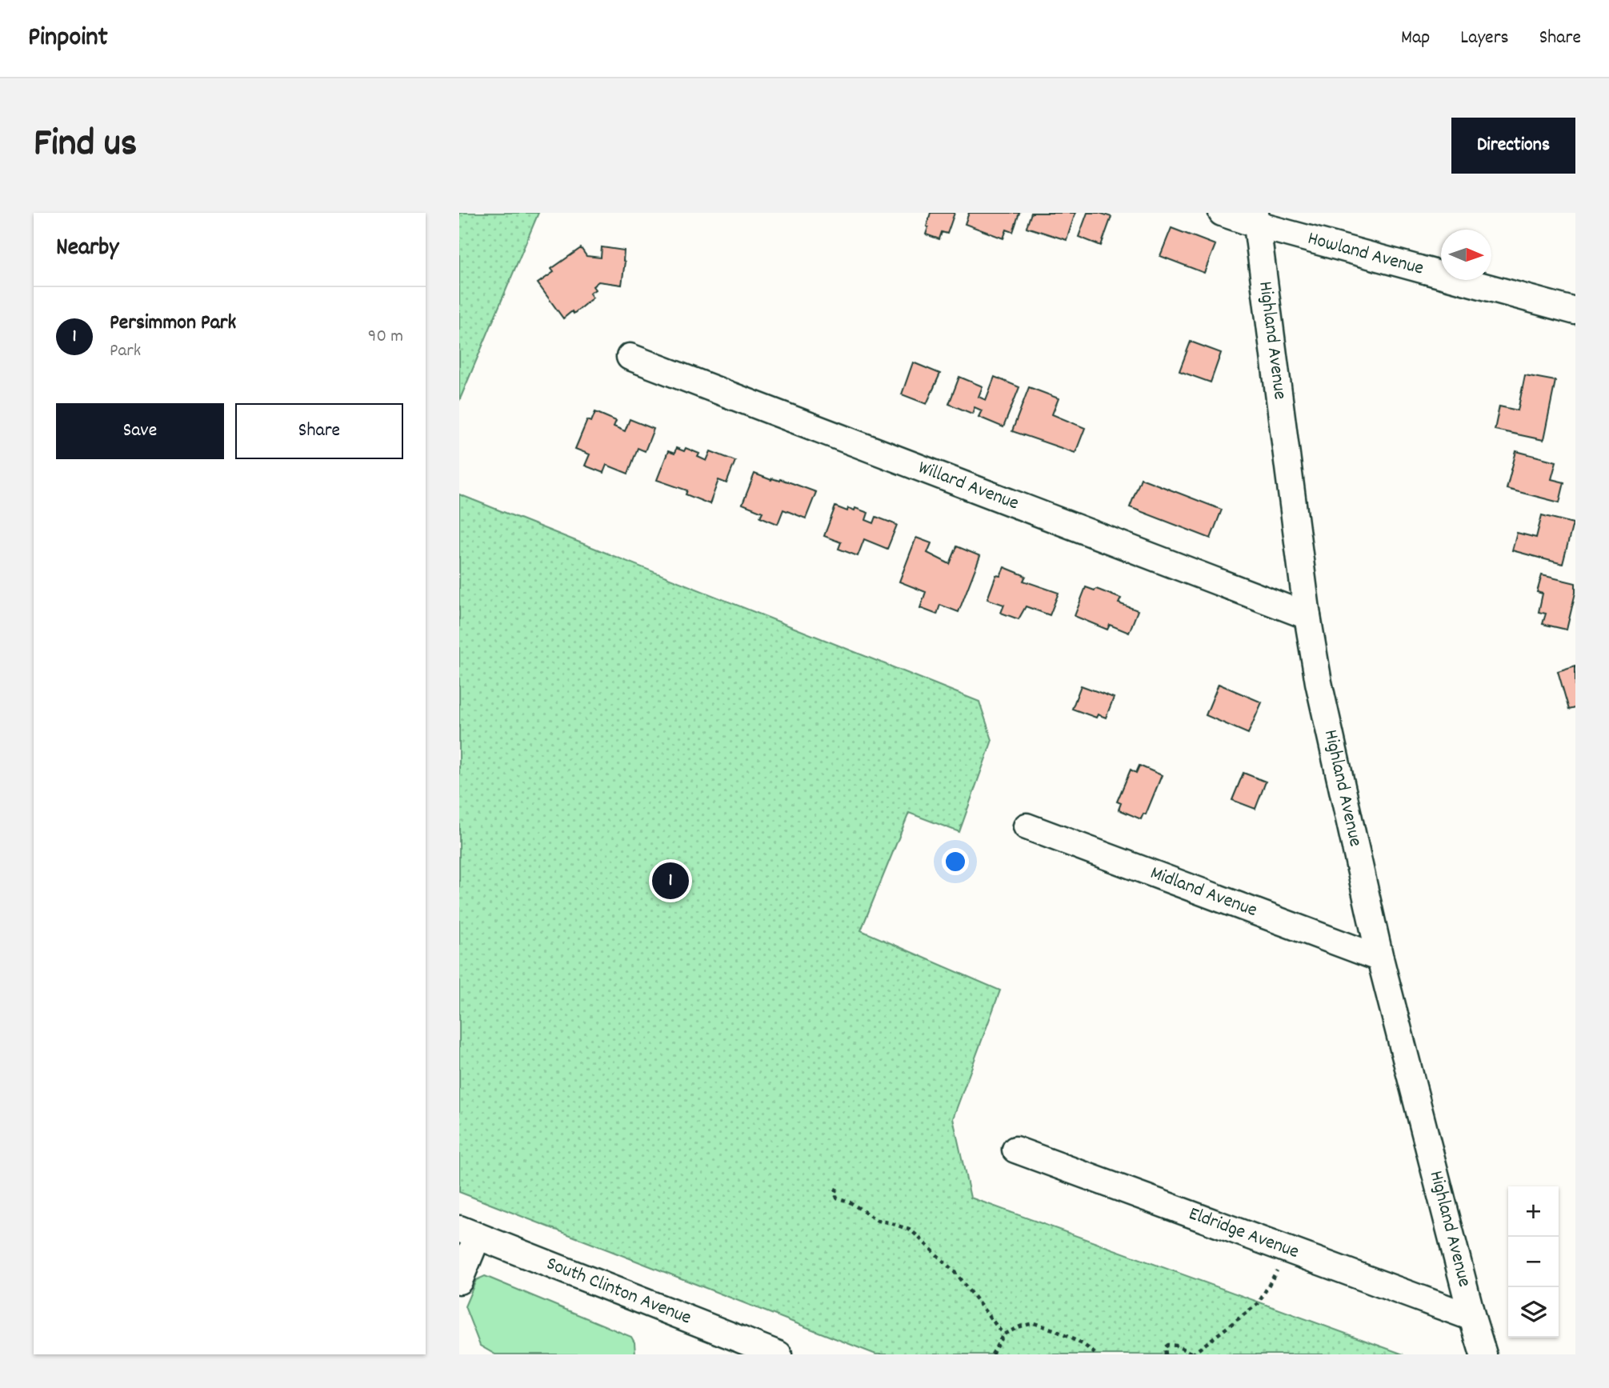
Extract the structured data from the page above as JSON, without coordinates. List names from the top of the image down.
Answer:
{
  "streets": {
    "street": [
      "Howland Avenue",
      "Highland Avenue",
      "Willard Avenue",
      "Midland Avenue",
      "Eldridge Avenue",
      "South Clinton Avenue"
    ]
  },
  "crossings": [
    ["Howland Avenue", "Highland Avenue"],
    ["Highland Avenue", "Willard Avenue"],
    ["Highland Avenue", "Midland Avenue"],
    ["Highland Avenue", "Eldridge Avenue"]
  ],
  "north": "right",
  "page": {
    "header": "Pinpoint",
    "nav": ["Map", "Layers", "Share"],
    "title": "Find us",
    "buttons": [
      "Directions",
      ["Save", "Share"]
    ],
    "heading": "Nearby",
    "list": [
      {
        "mark": "1",
        "name": "Persimmon Park",
        "note": "Park",
        "value": "90 m"
      }
    ],
    "pins": "1",
    "map_buttons": ["+", "−"]
  }
}
